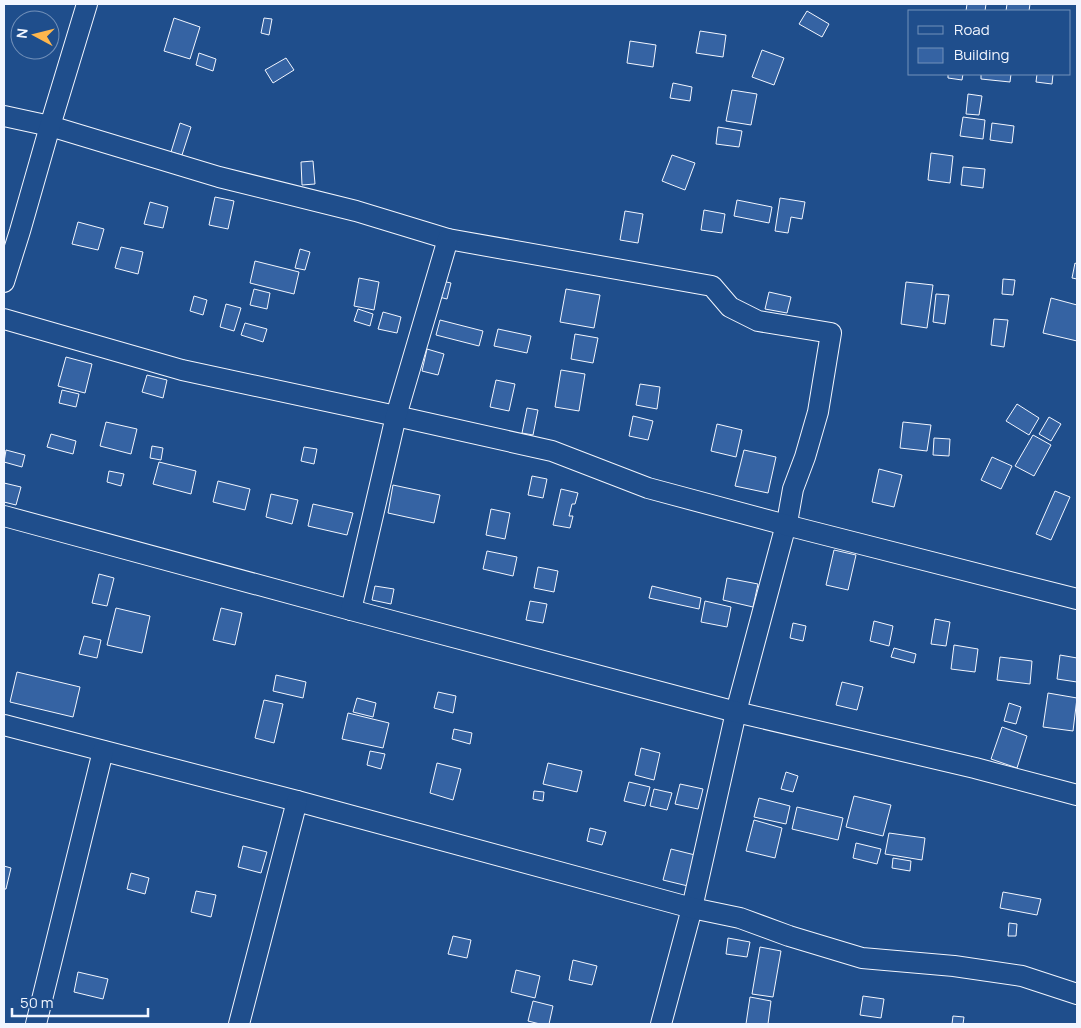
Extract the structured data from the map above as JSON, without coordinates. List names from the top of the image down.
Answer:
{
  "legend": ["Road", "Building"],
  "scale_bar": "50 m",
  "north": "left"
}
